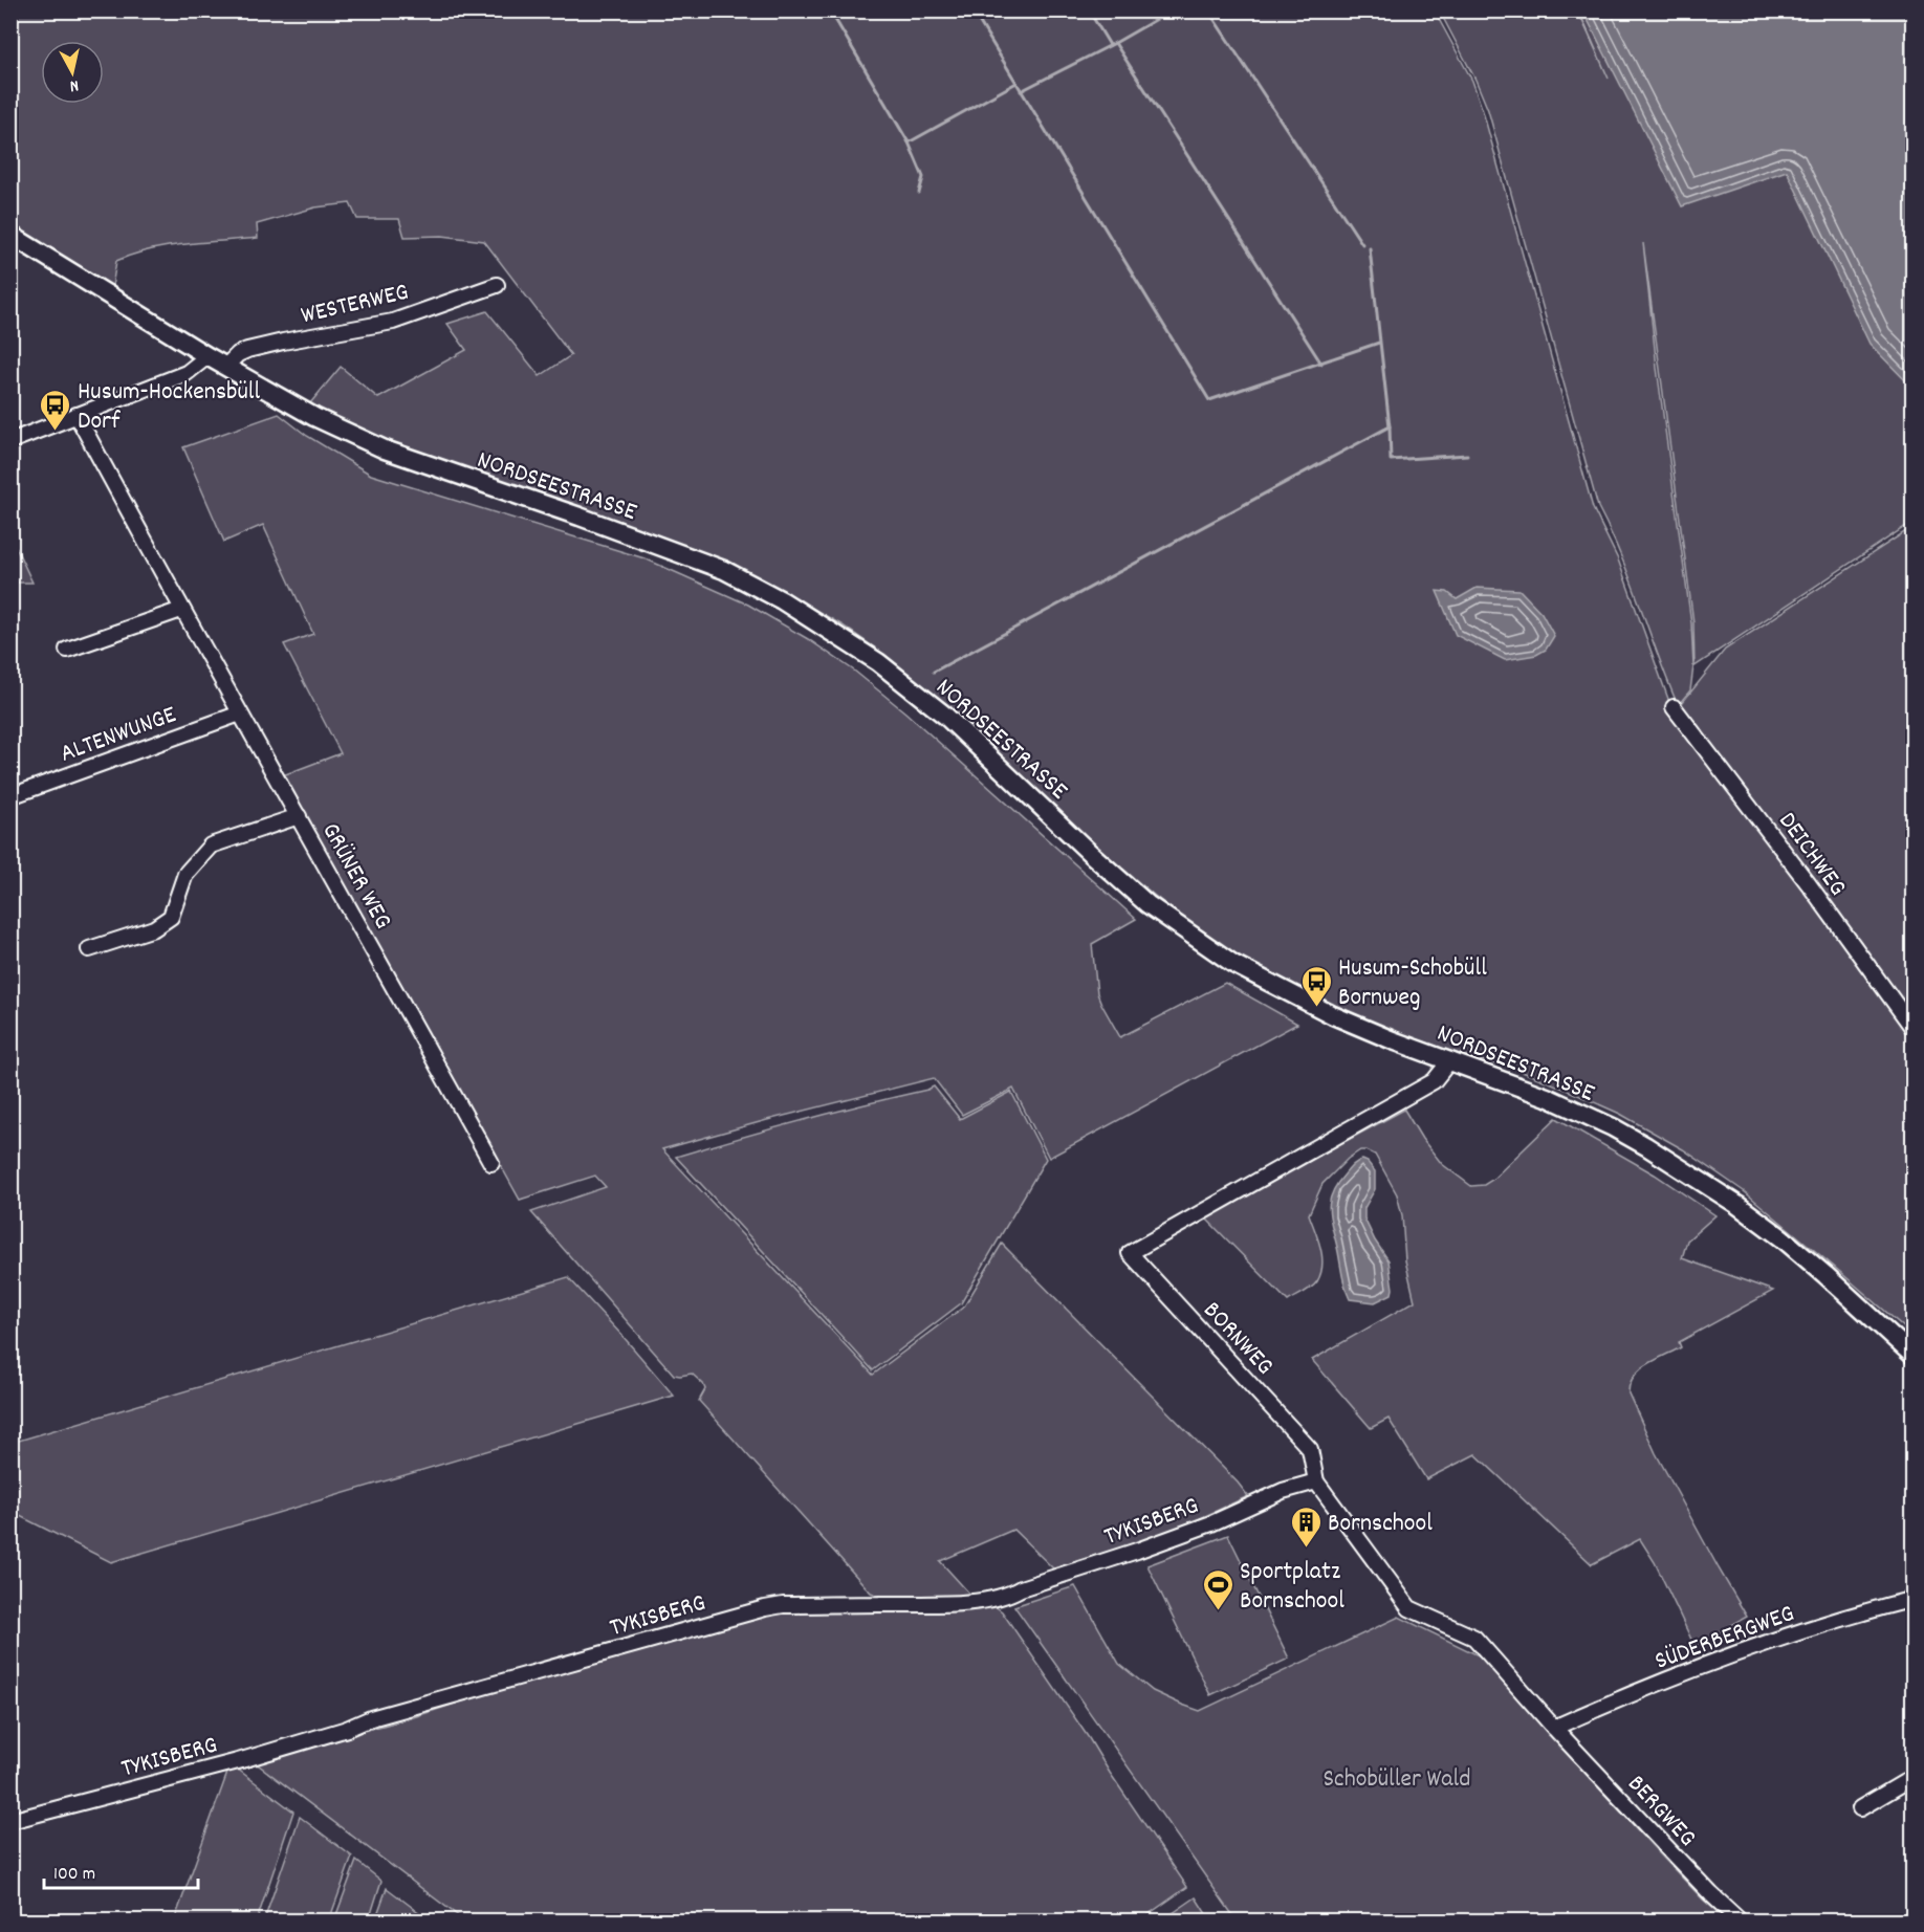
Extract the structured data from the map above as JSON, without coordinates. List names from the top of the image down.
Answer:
{
  "streets": {
    "main road": ["NORDSEESTRASSE"],
    "street": [
      "WESTERWEG",
      "ALTENWUNGE",
      "DEICHWEG",
      "GRÜNER WEG",
      "BORNWEG",
      "TYKISBERG",
      "SÜDERBERGWEG",
      "BERGWEG"
    ]
  },
  "crossings": [
    ["WESTERWEG", "NORDSEESTRASSE"],
    ["NORDSEESTRASSE", "BORNWEG"],
    ["ALTENWUNGE", "GRÜNER WEG"],
    ["BORNWEG", "TYKISBERG"],
    ["BORNWEG", "SÜDERBERGWEG"],
    ["BORNWEG", "BERGWEG"],
    ["SÜDERBERGWEG", "BERGWEG"]
  ],
  "parks": ["Schobüller Wald"],
  "places": {
    "bus stop": ["Husum-Hockensbüll Dorf", "Husum-Schobüll Bornweg"],
    "building": ["Bornschool"],
    "sports": ["Sportplatz Bornschool"]
  },
  "scale_bar": "100 m",
  "north": "bottom"
}
